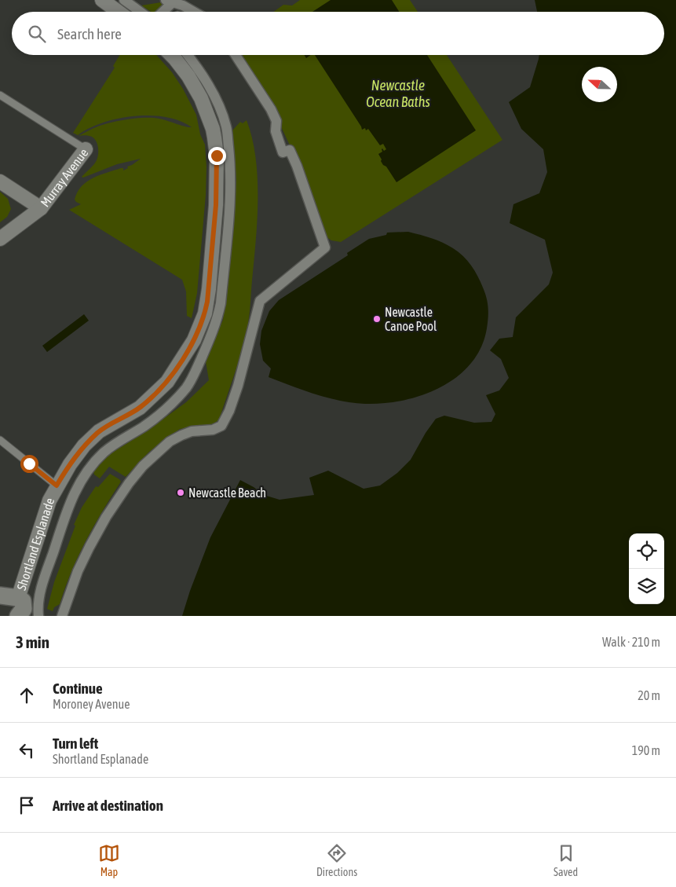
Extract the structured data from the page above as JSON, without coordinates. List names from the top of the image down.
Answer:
{
  "streets": {
    "street": ["Murray Avenue", "Shortland Esplanade"]
  },
  "water": ["Newcastle Ocean Baths"],
  "places": ["Newcastle Canoe Pool", "Newcastle Beach"],
  "north": "left",
  "page": {
    "search": "Search here",
    "heading": ["3 min", "Walk · 210 m"],
    "list": [
      ["Continue", "Moroney Avenue", "20 m"],
      ["Turn left", "Shortland Esplanade", "190 m"],
      "Arrive at destination"
    ],
    "nav": ["Map", "Directions", "Saved"]
  }
}
